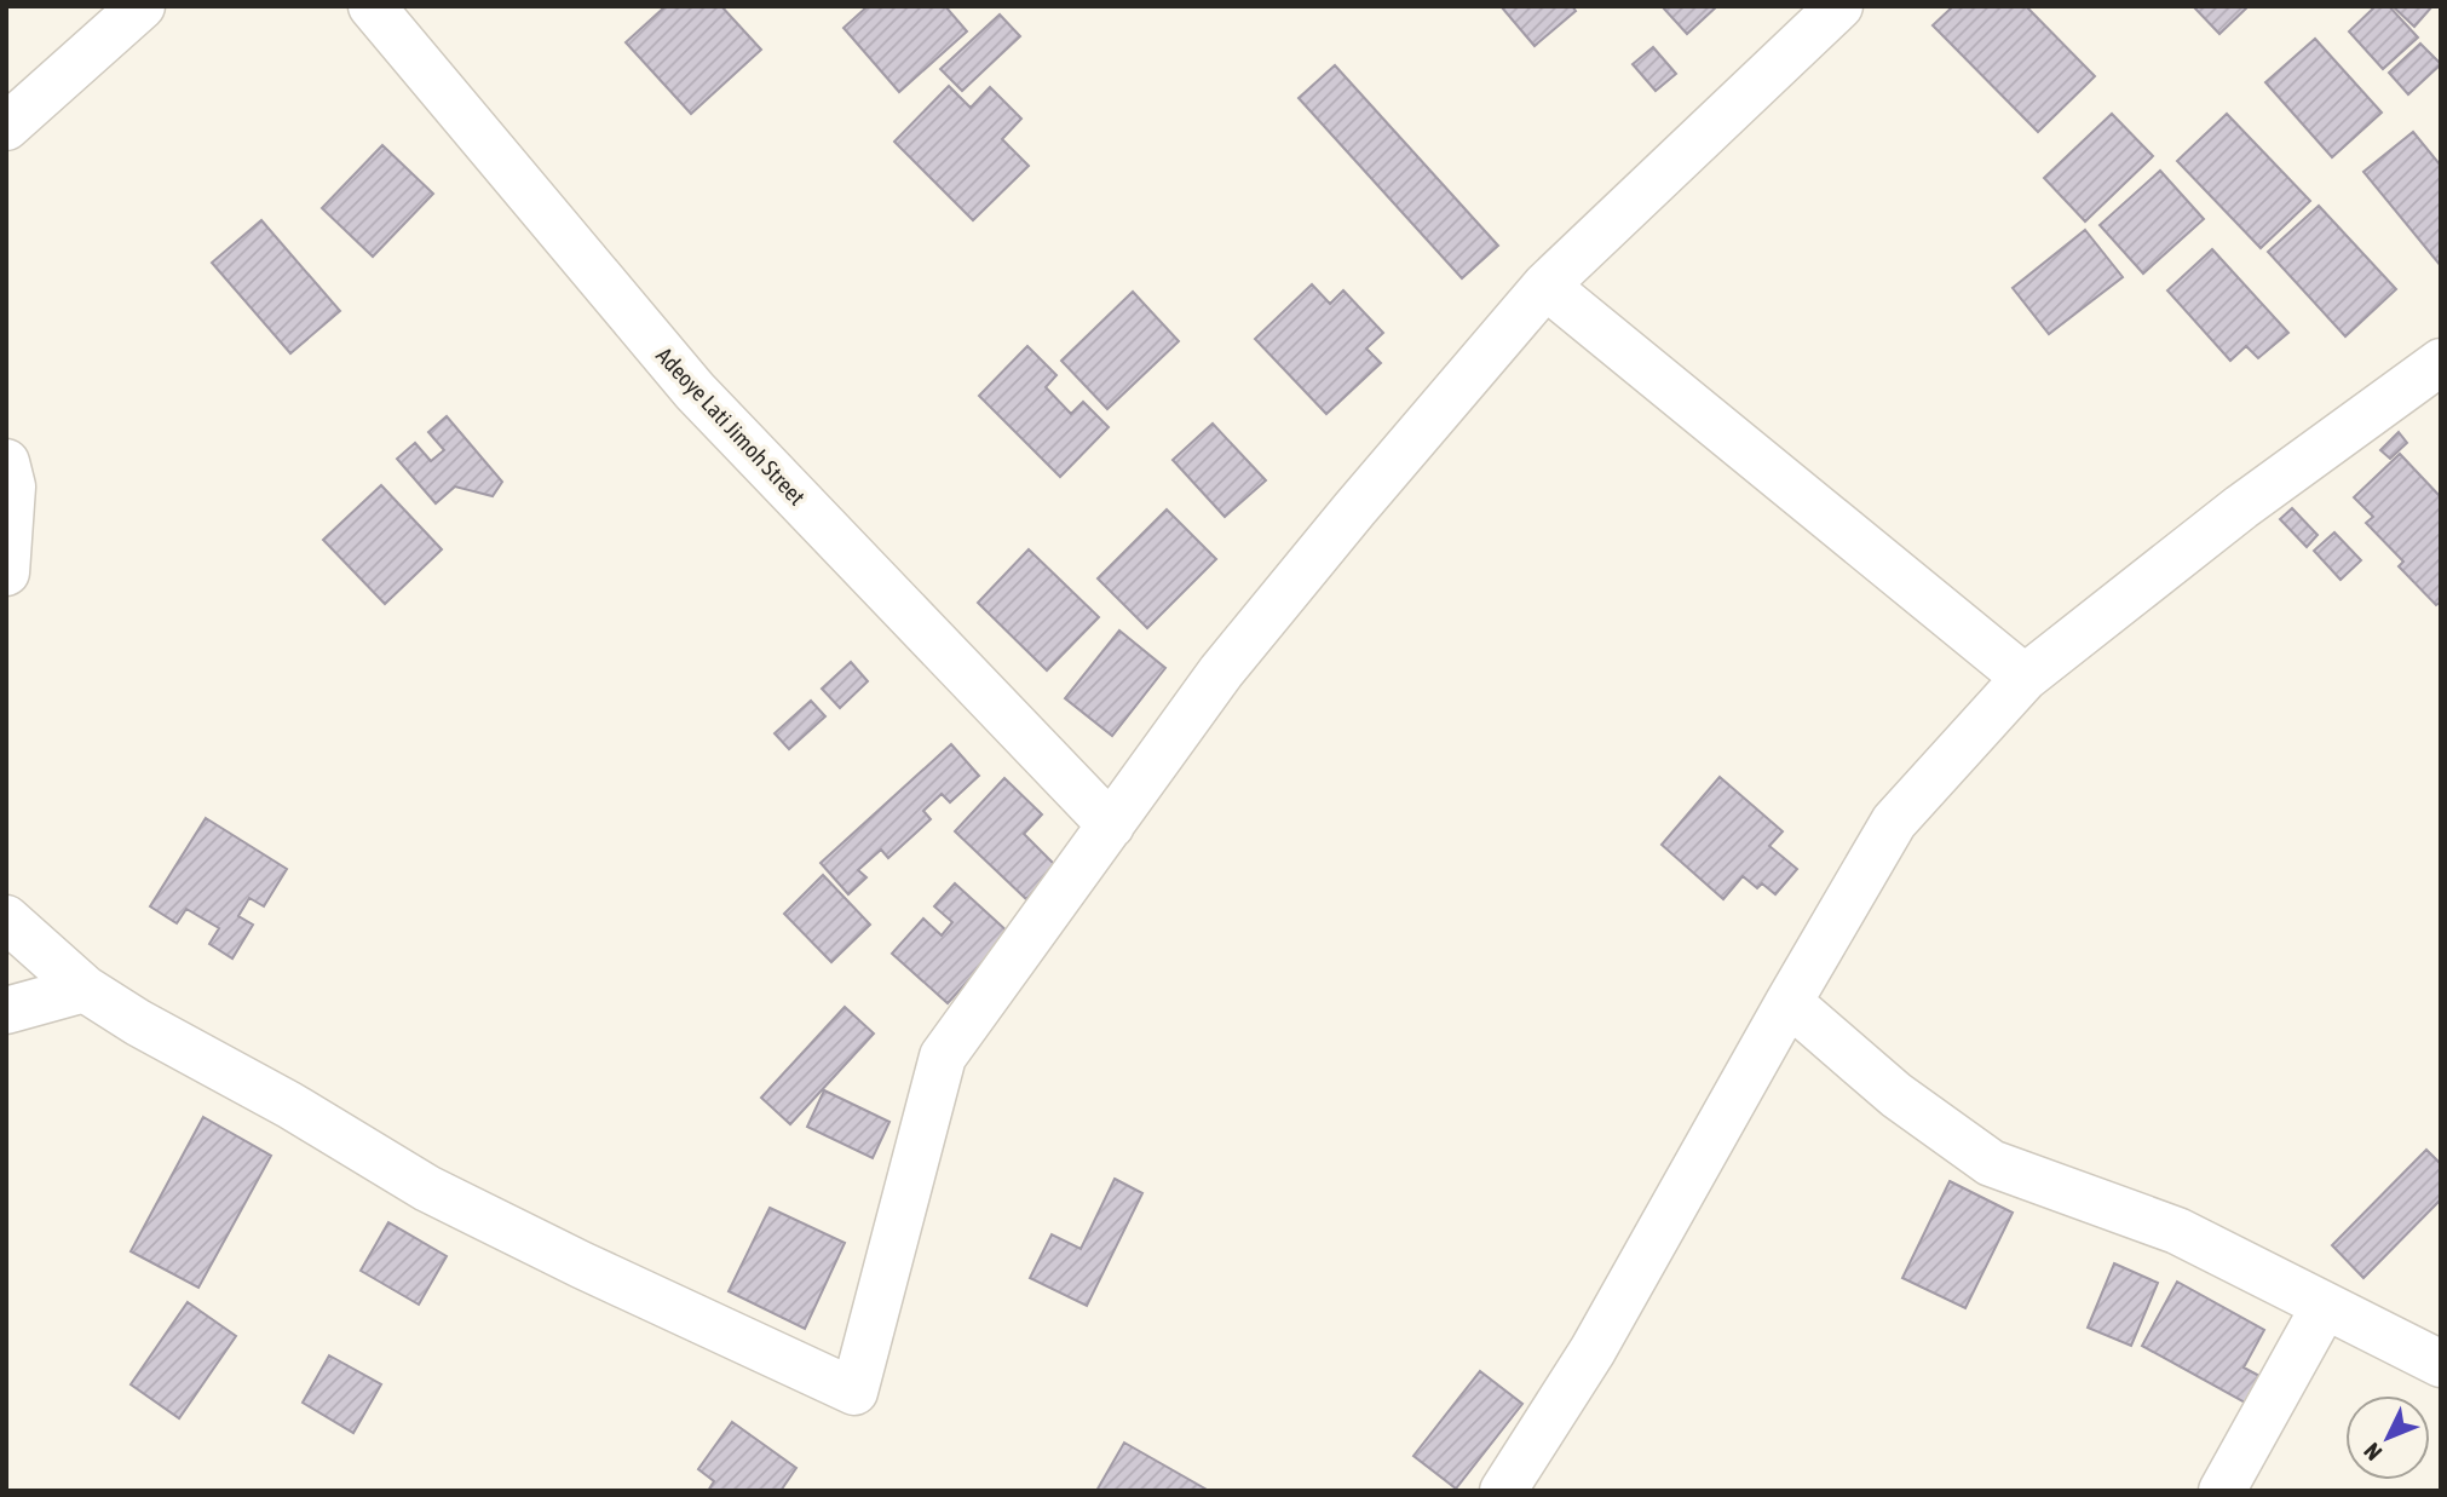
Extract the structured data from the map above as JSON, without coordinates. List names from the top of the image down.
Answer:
{
  "streets": {
    "street": ["Adeoye Lati Jimoh Street"]
  },
  "north": "bottom left"
}
